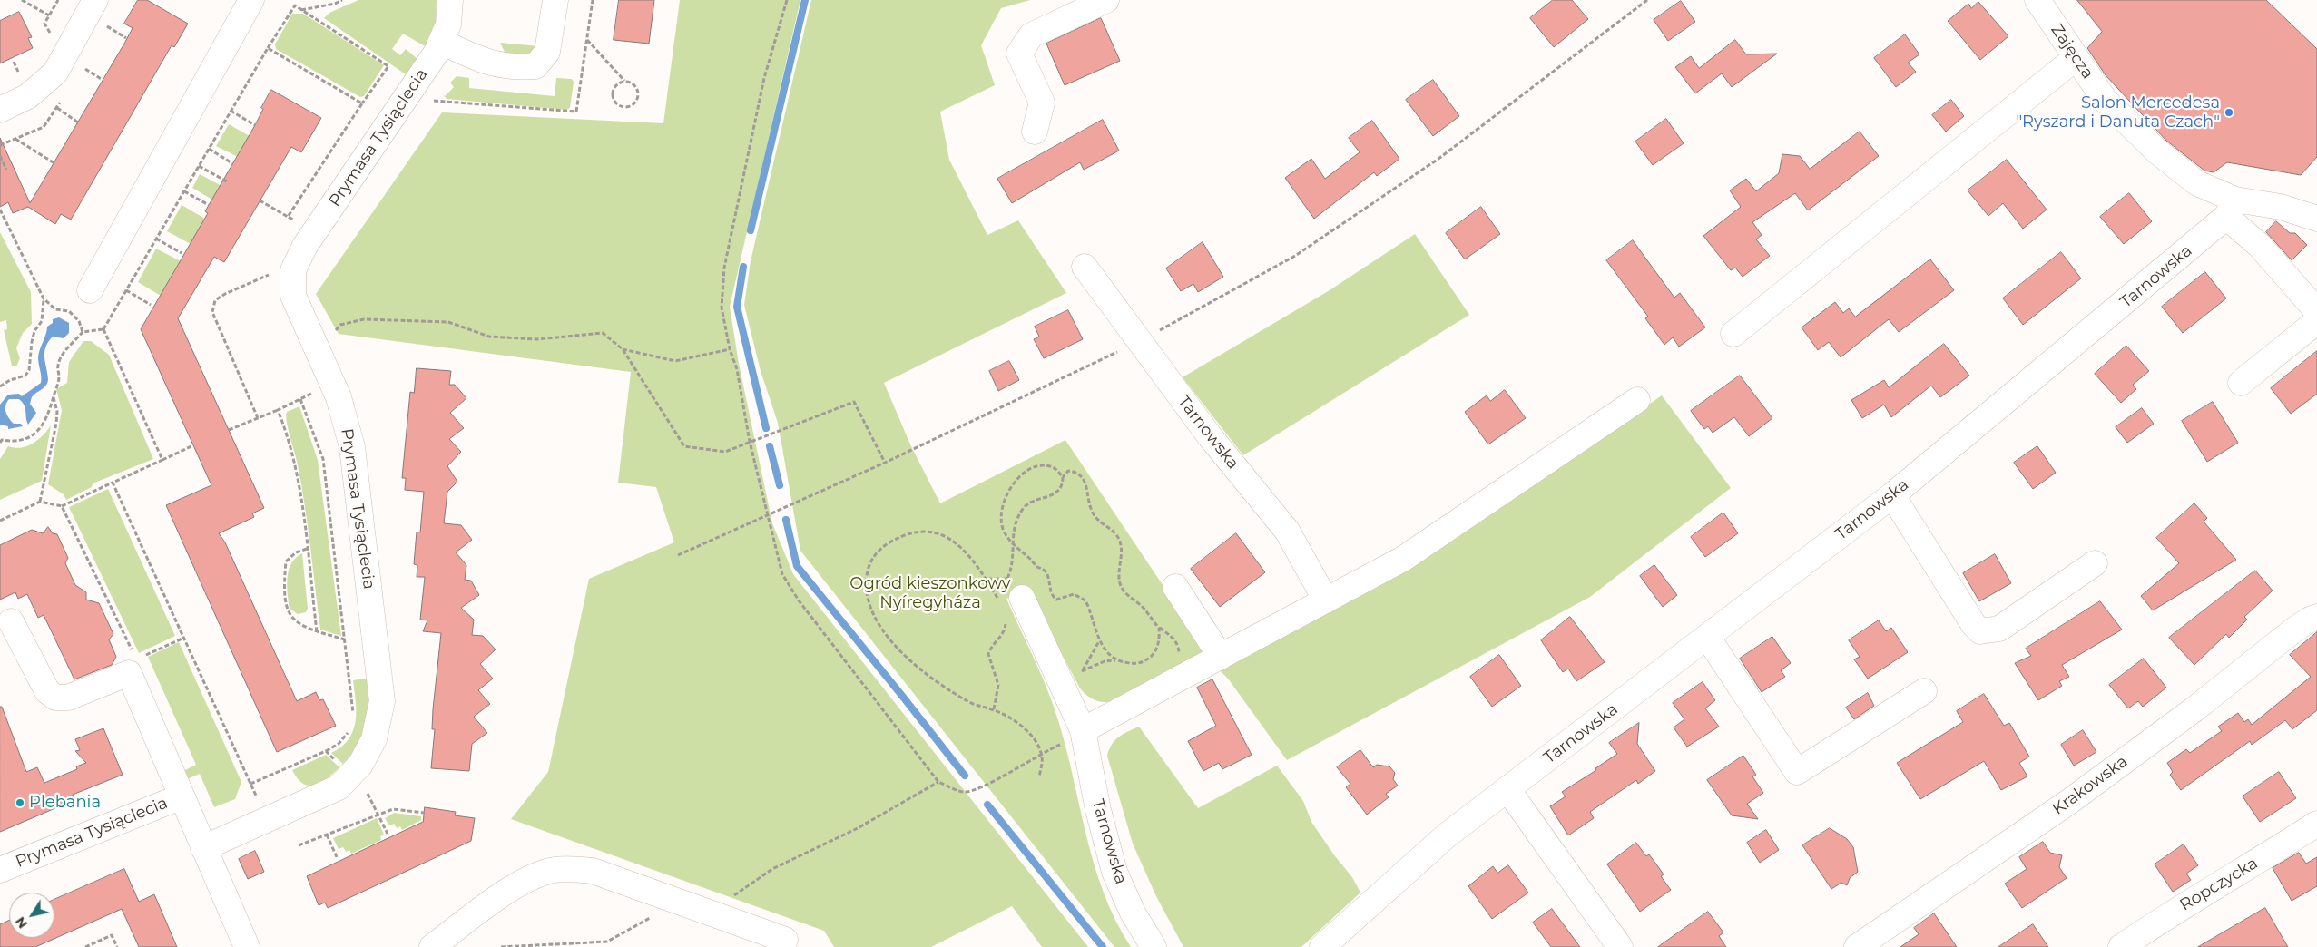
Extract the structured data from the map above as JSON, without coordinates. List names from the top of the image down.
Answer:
{
  "streets": {
    "street": [
      "Zajęcza",
      "Prymasa Tysiąclecia",
      "Tarnowska",
      "Krakowska",
      "Ropczycka"
    ]
  },
  "crossings": [
    ["Zajęcza", "Tarnowska"]
  ],
  "parks": ["Ogród kieszonkowy Nyíregyháza"],
  "places": ["Salon Mercedesa \"Ryszard i Danuta Czach\"", "Plebania"],
  "north": "bottom left"
}
